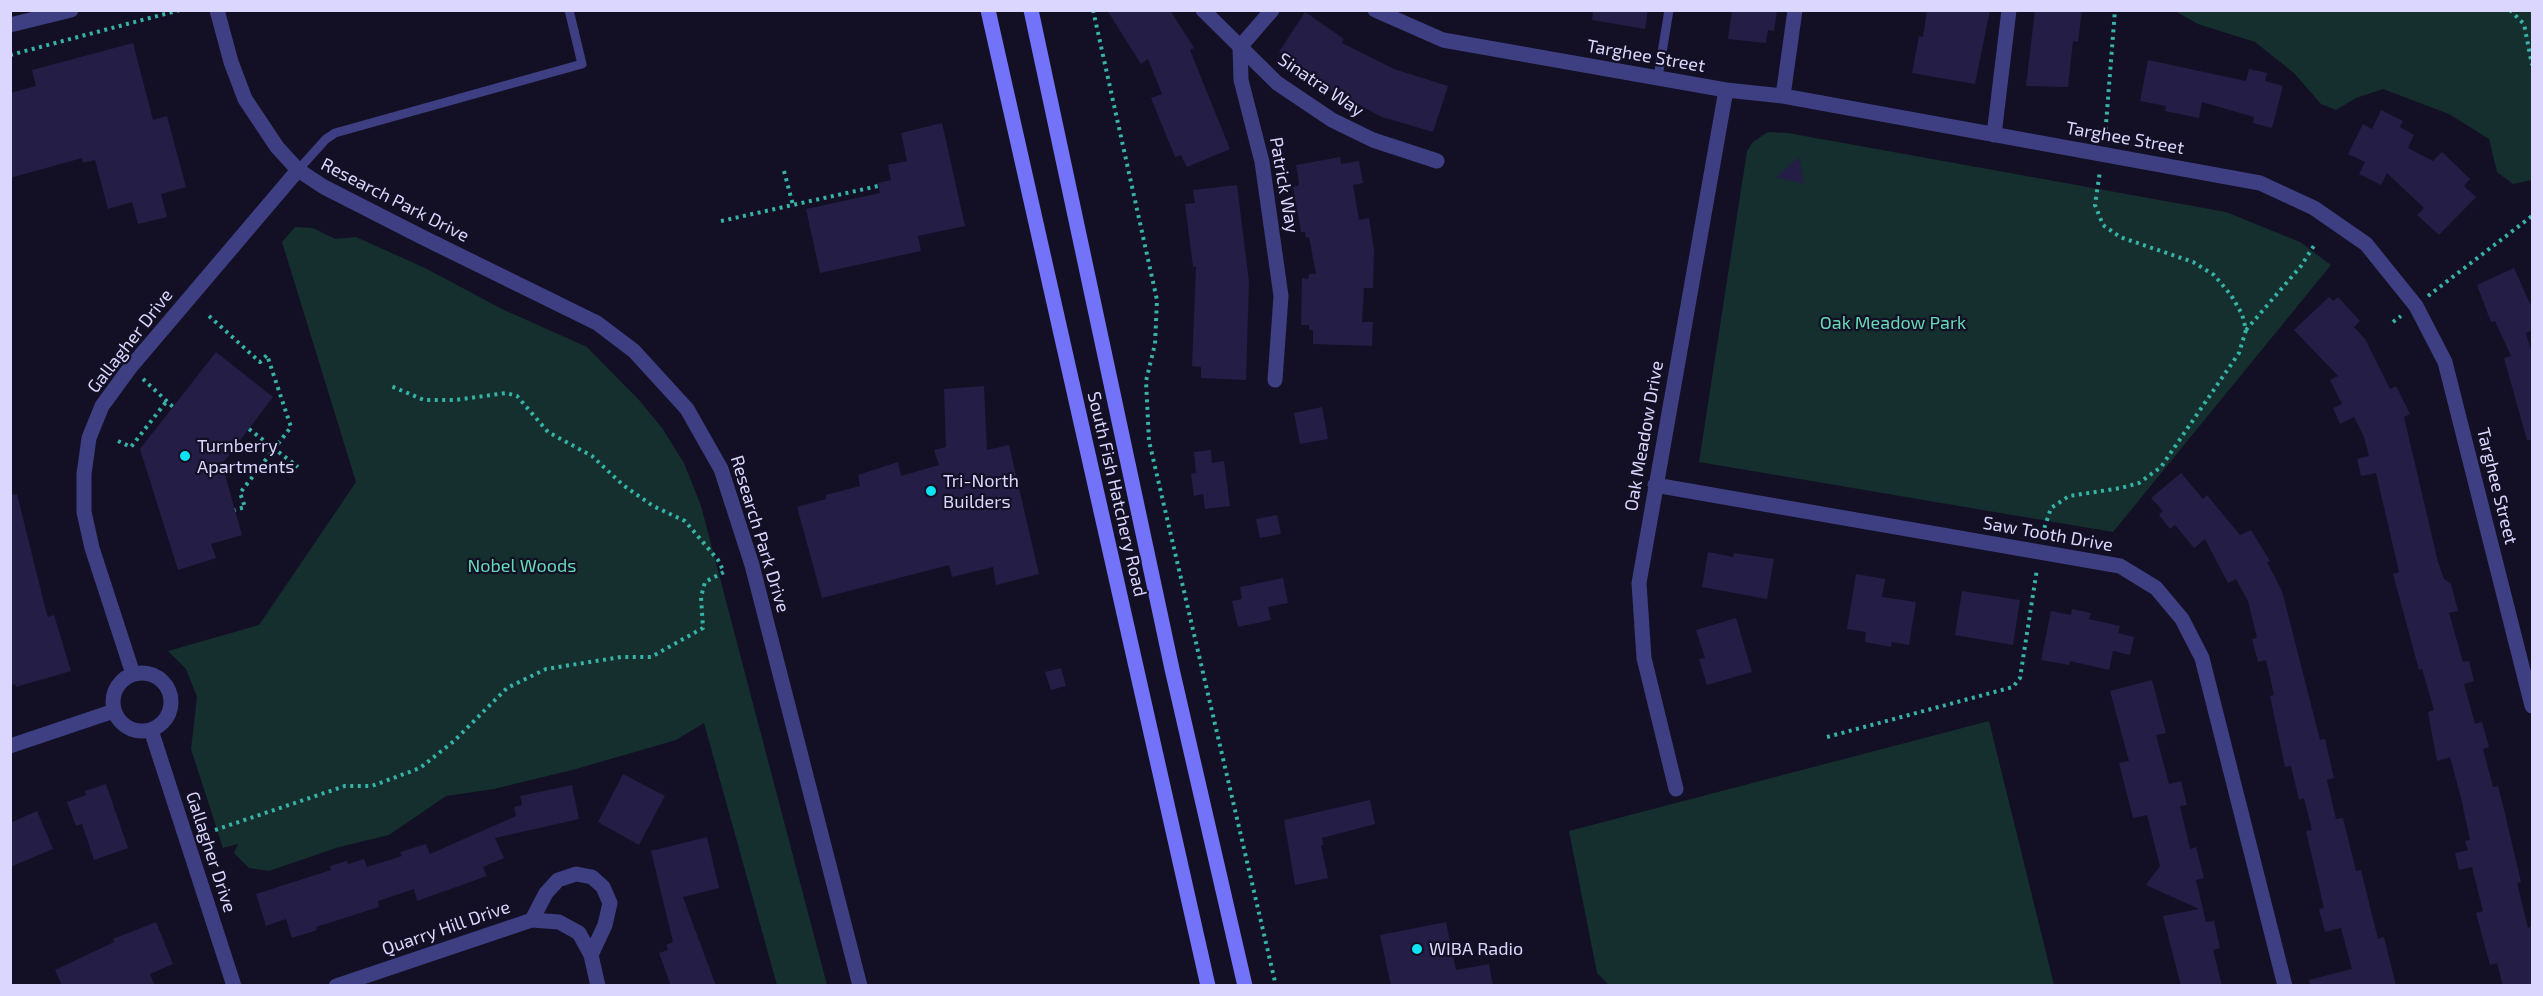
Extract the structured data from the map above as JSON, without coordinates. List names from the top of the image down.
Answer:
{
  "streets": {
    "main road": ["South Fish Hatchery Road"],
    "street": [
      "Targhee Street",
      "Sinatra Way",
      "Patrick Way",
      "Research Park Drive",
      "Gallagher Drive",
      "Oak Meadow Drive",
      "Saw Tooth Drive",
      "Quarry Hill Drive"
    ]
  },
  "crossings": [
    ["Targhee Street", "Oak Meadow Drive"],
    ["Sinatra Way", "Patrick Way"],
    ["Research Park Drive", "Gallagher Drive"],
    ["Oak Meadow Drive", "Saw Tooth Drive"]
  ],
  "parks": ["Oak Meadow Park", "Nobel Woods"],
  "places": ["Turnberry Apartments", "Tri-North Builders", "WIBA Radio"]
}
